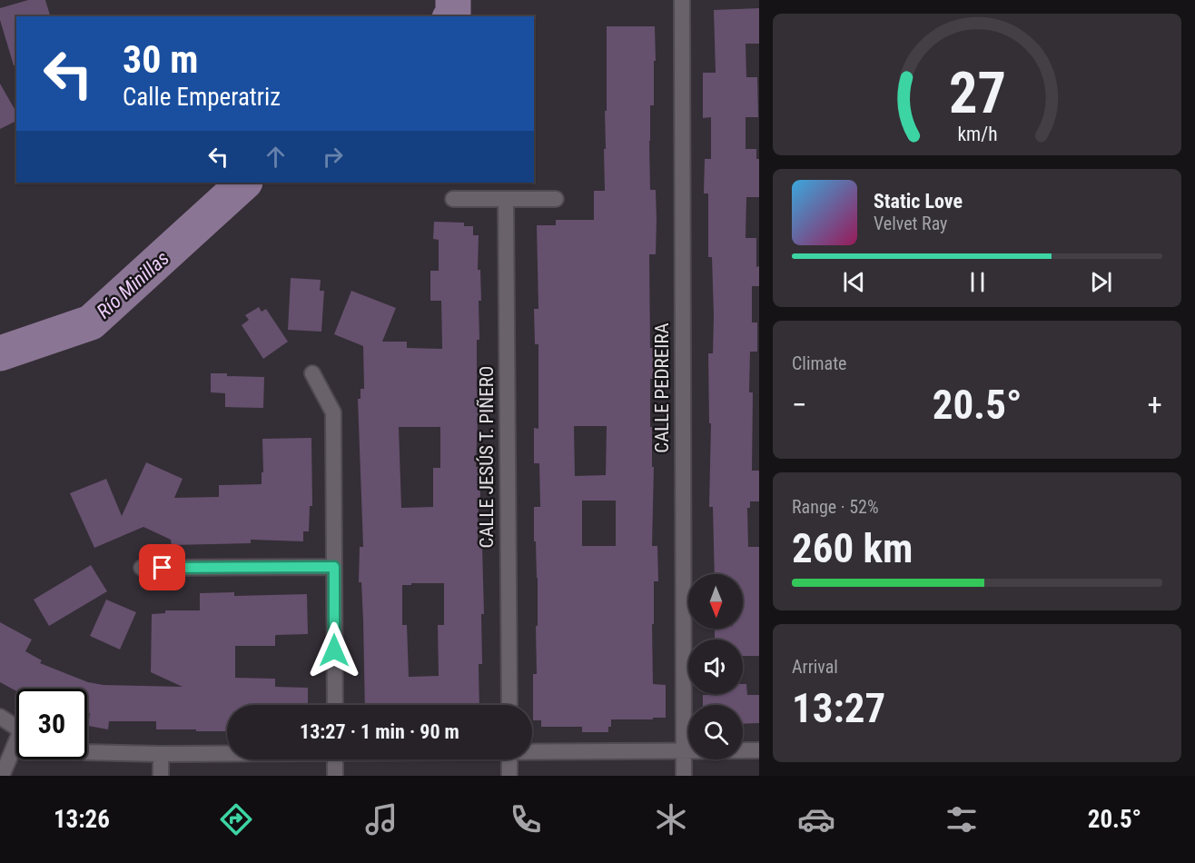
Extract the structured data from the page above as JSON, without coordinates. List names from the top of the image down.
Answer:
{
  "streets": {
    "street": ["CALLE PEDREIRA", "CALLE JESÚS T. PIÑERO"]
  },
  "water": ["Río Minillas"],
  "north": "bottom",
  "page": {
    "turn": ["30 m", "Calle Emperatriz"],
    "song": ["Static Love", "Velvet Ray"],
    "tile": [
      "Climate",
      ["Range · 52%", "260 km"],
      ["Arrival", "13:27"]
    ],
    "heat": ["−", "20.5°", "+"],
    "limit": "30",
    "trip": "13:27 · 1 min · 90 m",
    "tabs": ["13:26", "20.5°"],
    "gauge": ["27", "km/h"]
  }
}
